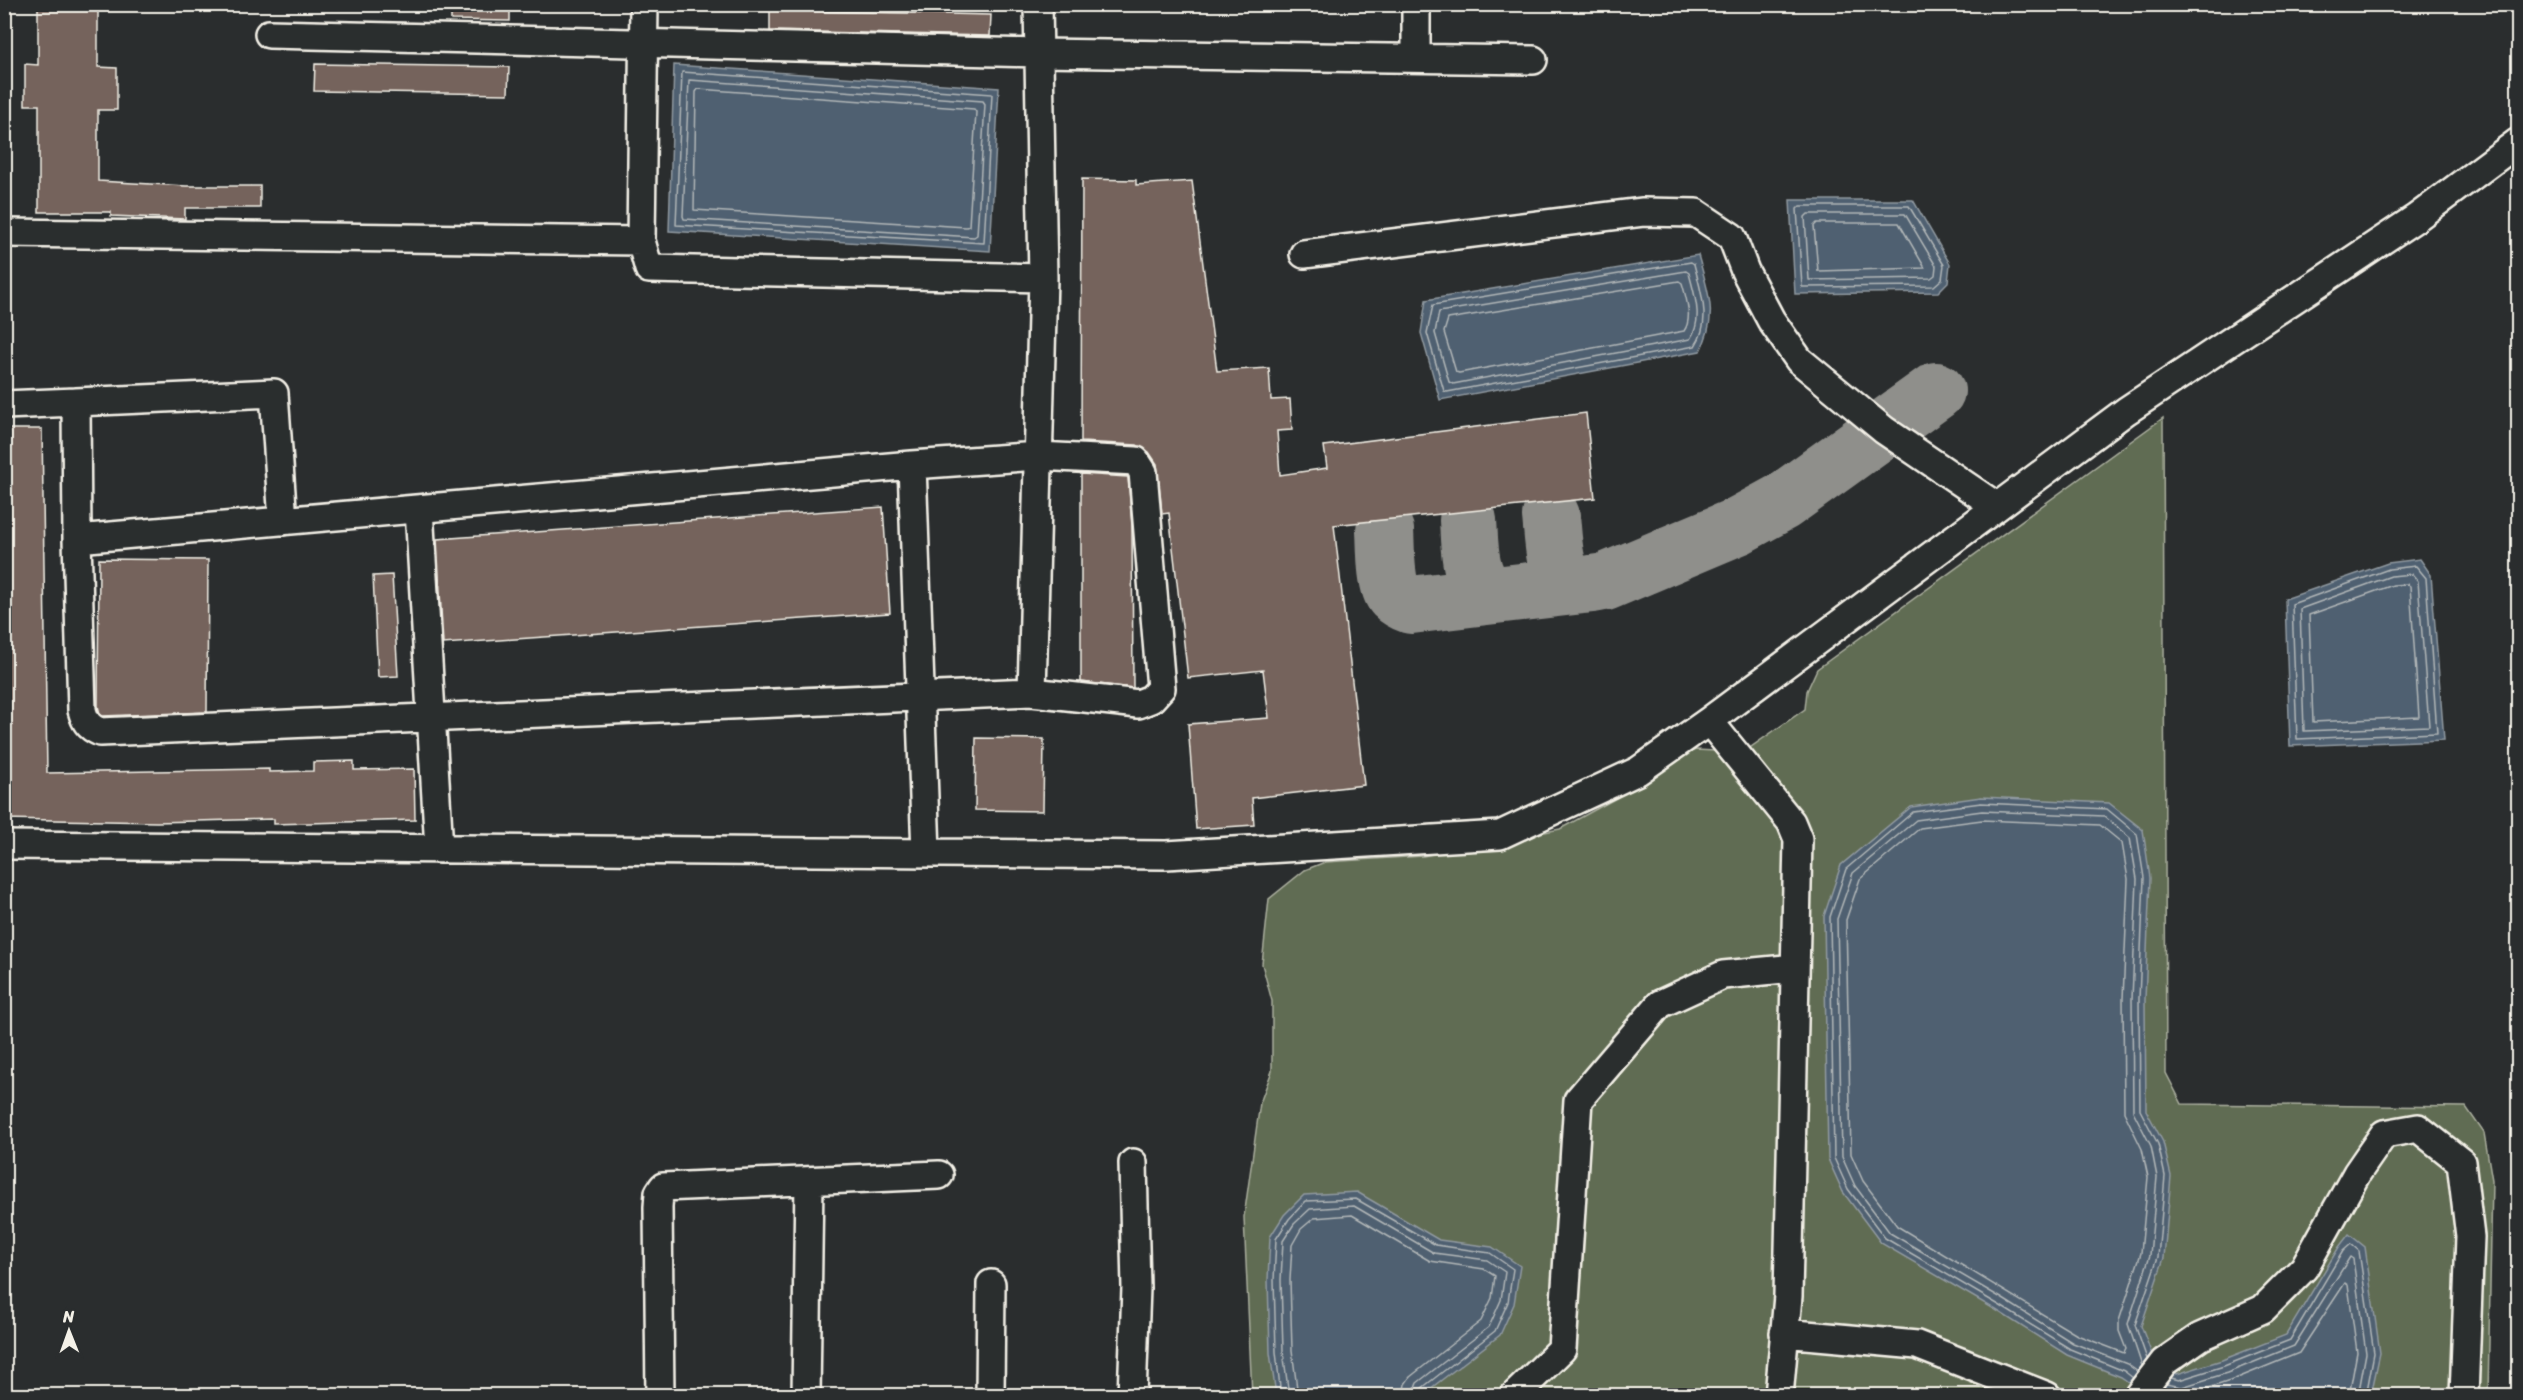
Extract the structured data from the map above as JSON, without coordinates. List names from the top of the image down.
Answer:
{
  "north": "top"
}
